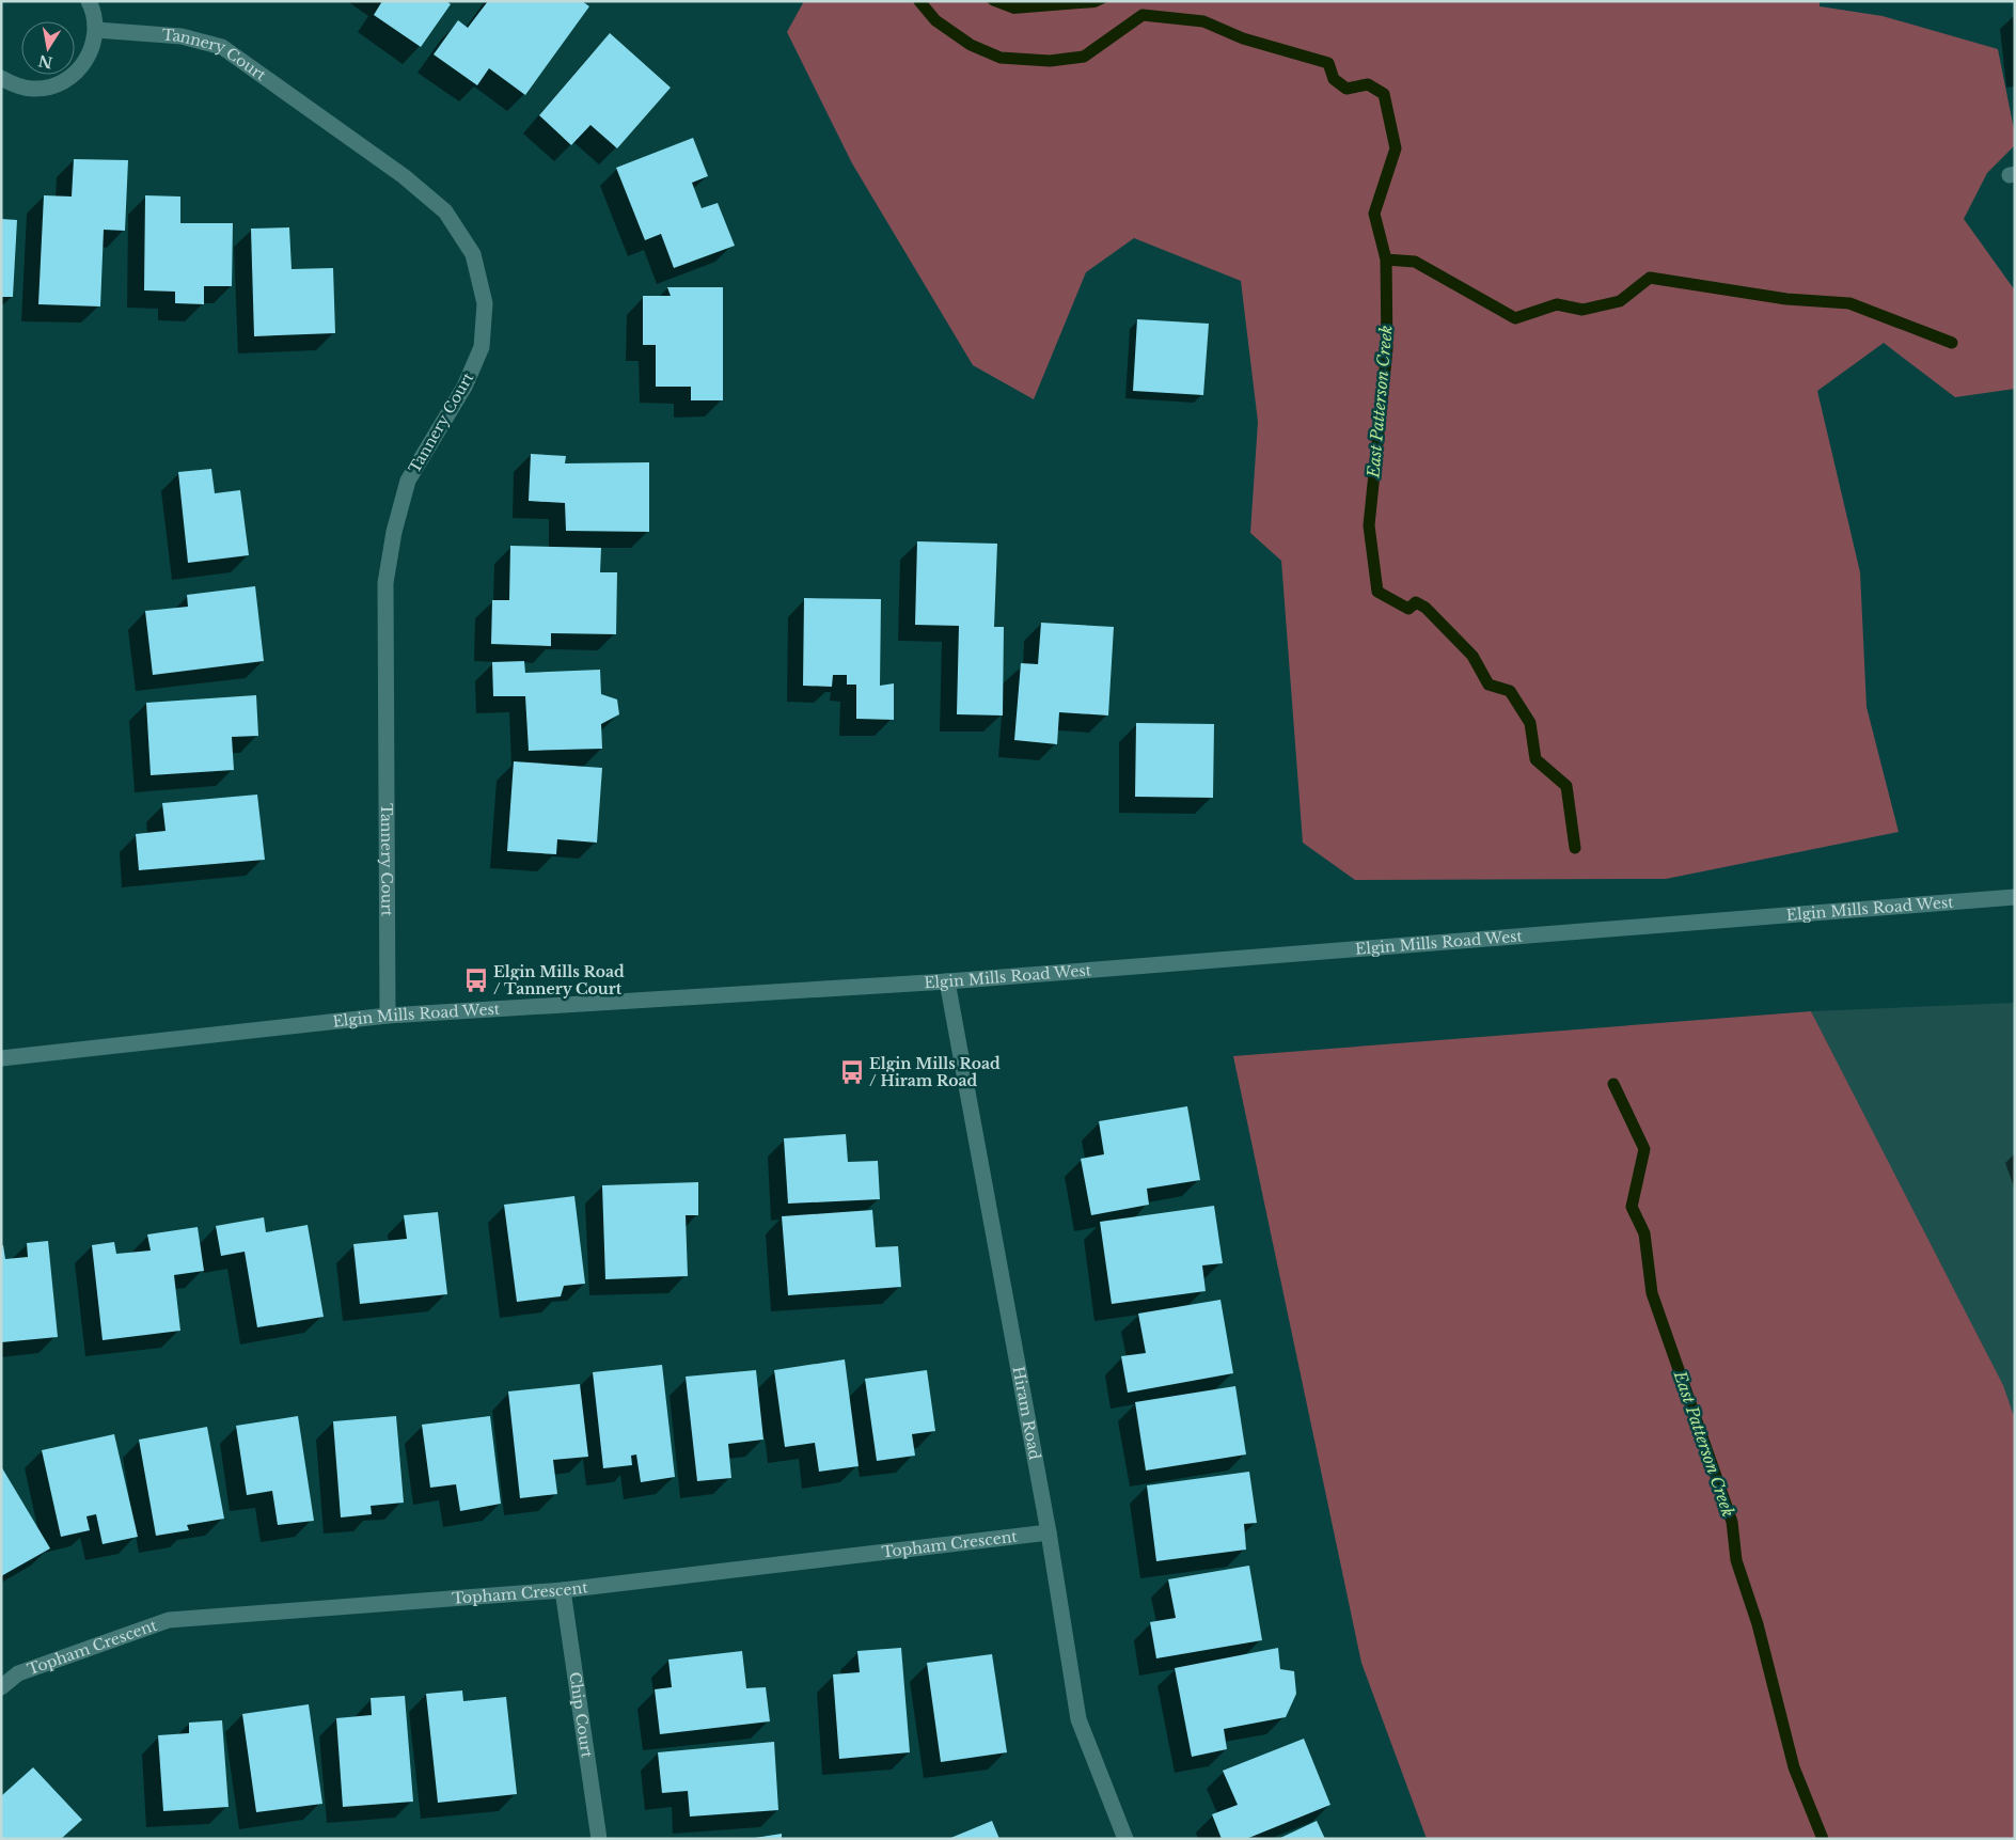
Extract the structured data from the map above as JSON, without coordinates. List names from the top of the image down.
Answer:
{
  "streets": {
    "street": [
      "Tannery Court",
      "Elgin Mills Road West",
      "Hiram Road",
      "Topham Crescent",
      "Chip Court"
    ]
  },
  "crossings": [
    ["Tannery Court", "Elgin Mills Road West"],
    ["Elgin Mills Road West", "Hiram Road"],
    ["Hiram Road", "Topham Crescent"],
    ["Topham Crescent", "Chip Court"]
  ],
  "water": ["East Patterson Creek"],
  "places": {
    "bus stop": ["Elgin Mills Road / Tannery Court", "Elgin Mills Road / Hiram Road"]
  },
  "north": "bottom"
}
